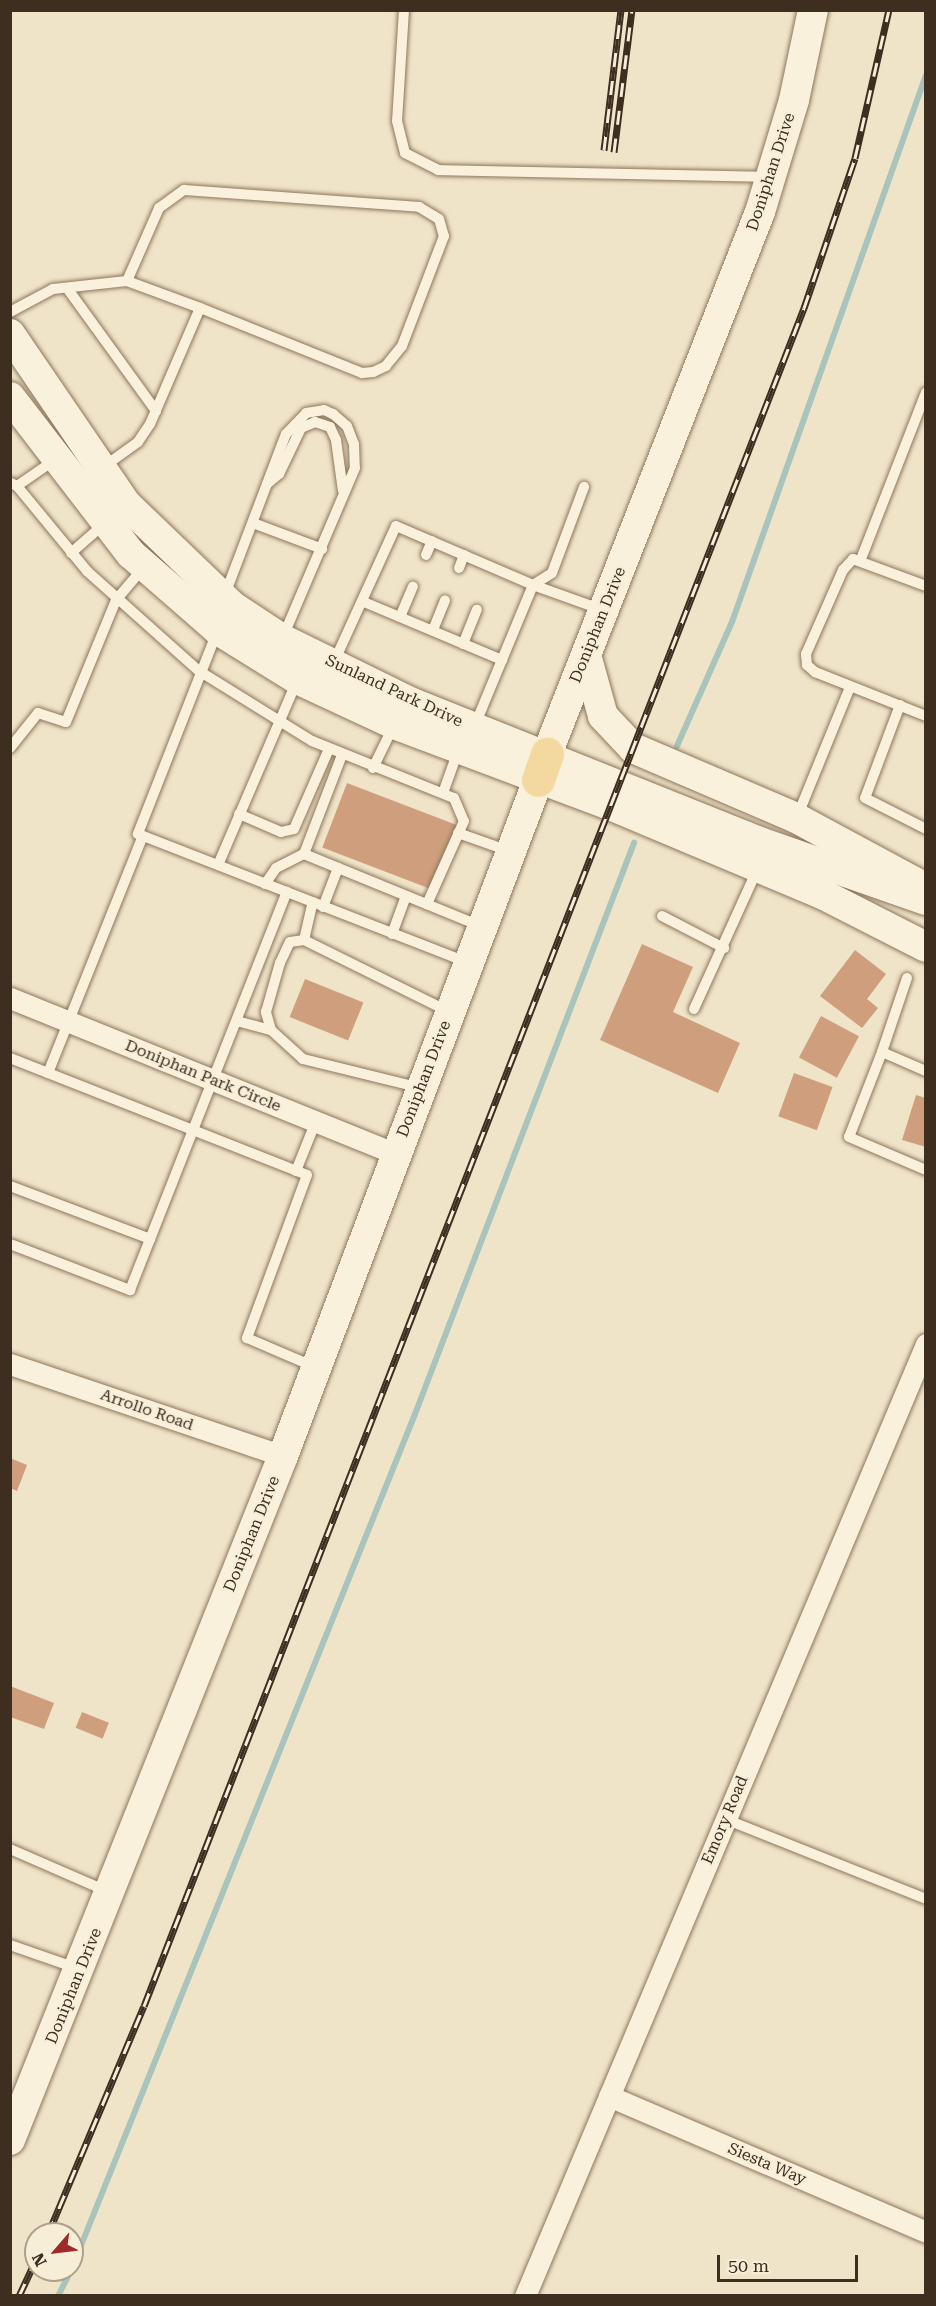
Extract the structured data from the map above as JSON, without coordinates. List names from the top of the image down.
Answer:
{
  "streets": {
    "main road": ["Doniphan Drive", "Sunland Park Drive"],
    "street": [
      "Doniphan Park Circle",
      "Arrollo Road",
      "Emory Road",
      "Siesta Way"
    ]
  },
  "crossings": [
    ["Doniphan Drive", "Sunland Park Drive"],
    ["Doniphan Drive", "Doniphan Park Circle"],
    ["Doniphan Drive", "Arrollo Road"],
    ["Emory Road", "Siesta Way"]
  ],
  "scale_bar": "50 m",
  "north": "bottom left"
}
